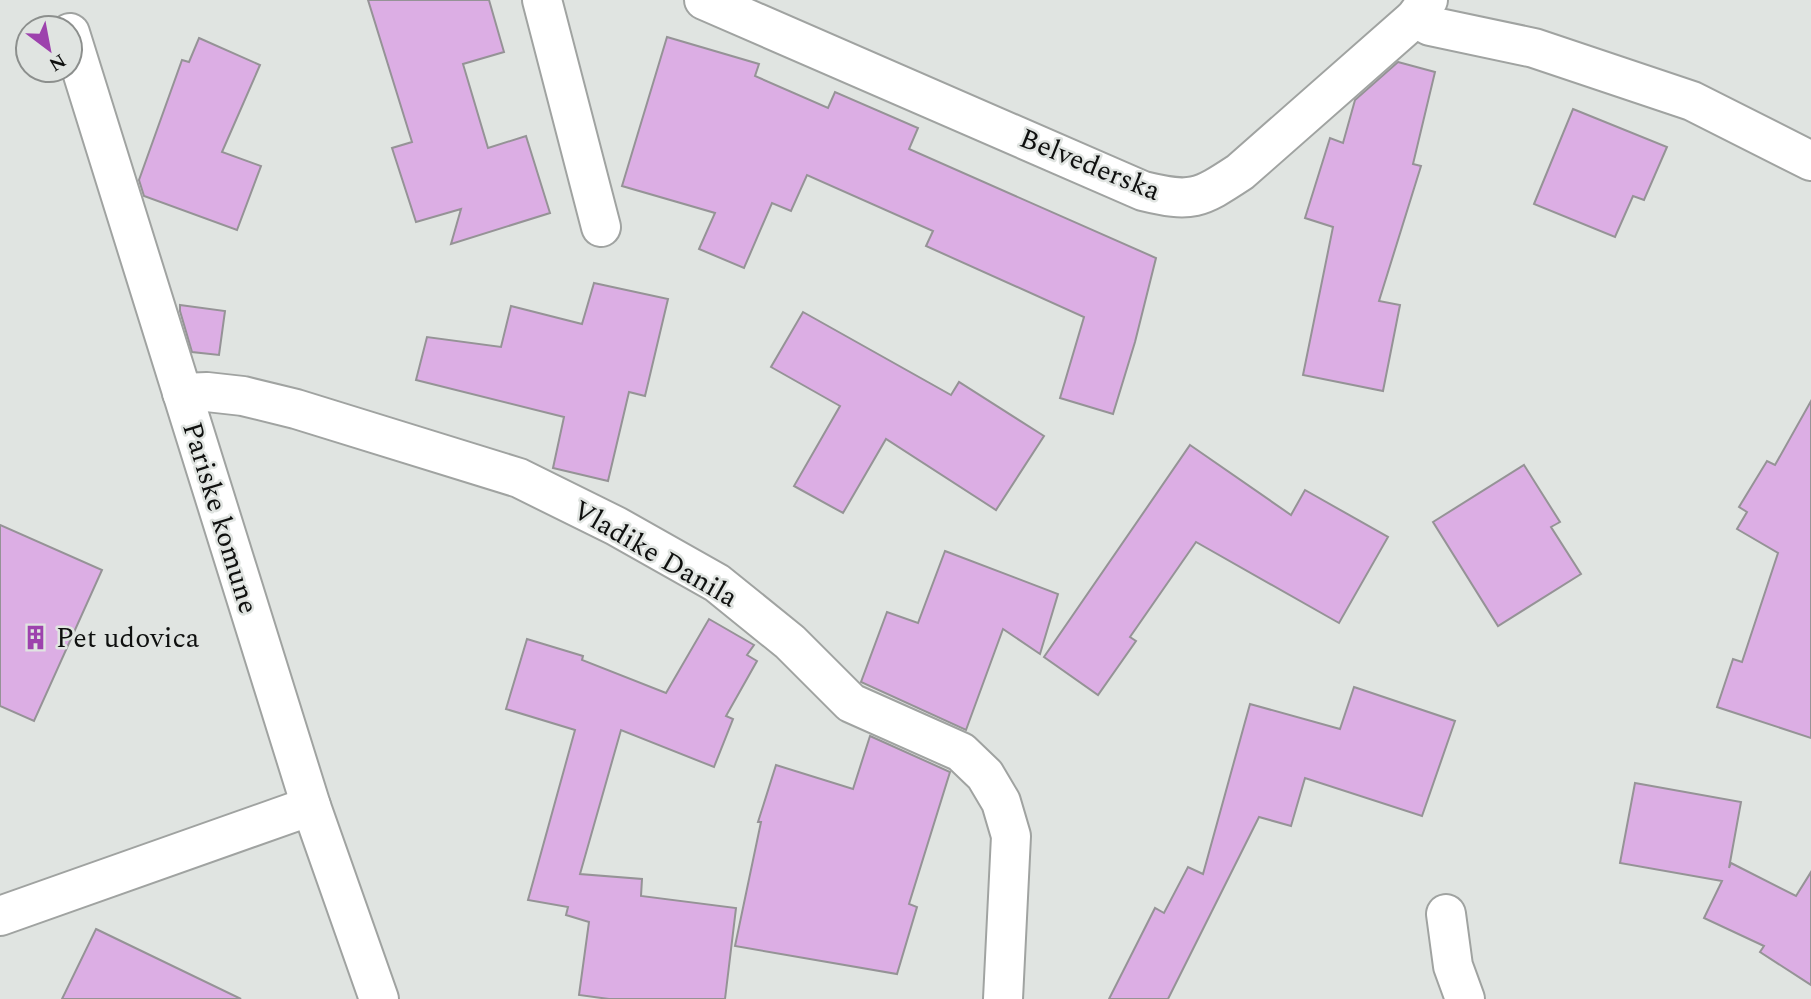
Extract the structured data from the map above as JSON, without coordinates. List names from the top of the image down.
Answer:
{
  "streets": {
    "street": ["Belvederska", "Pariske komune", "Vladike Danila"]
  },
  "crossings": [
    ["Pariske komune", "Vladike Danila"]
  ],
  "places": {
    "building": ["Pet udovica"]
  },
  "north": "bottom right"
}
